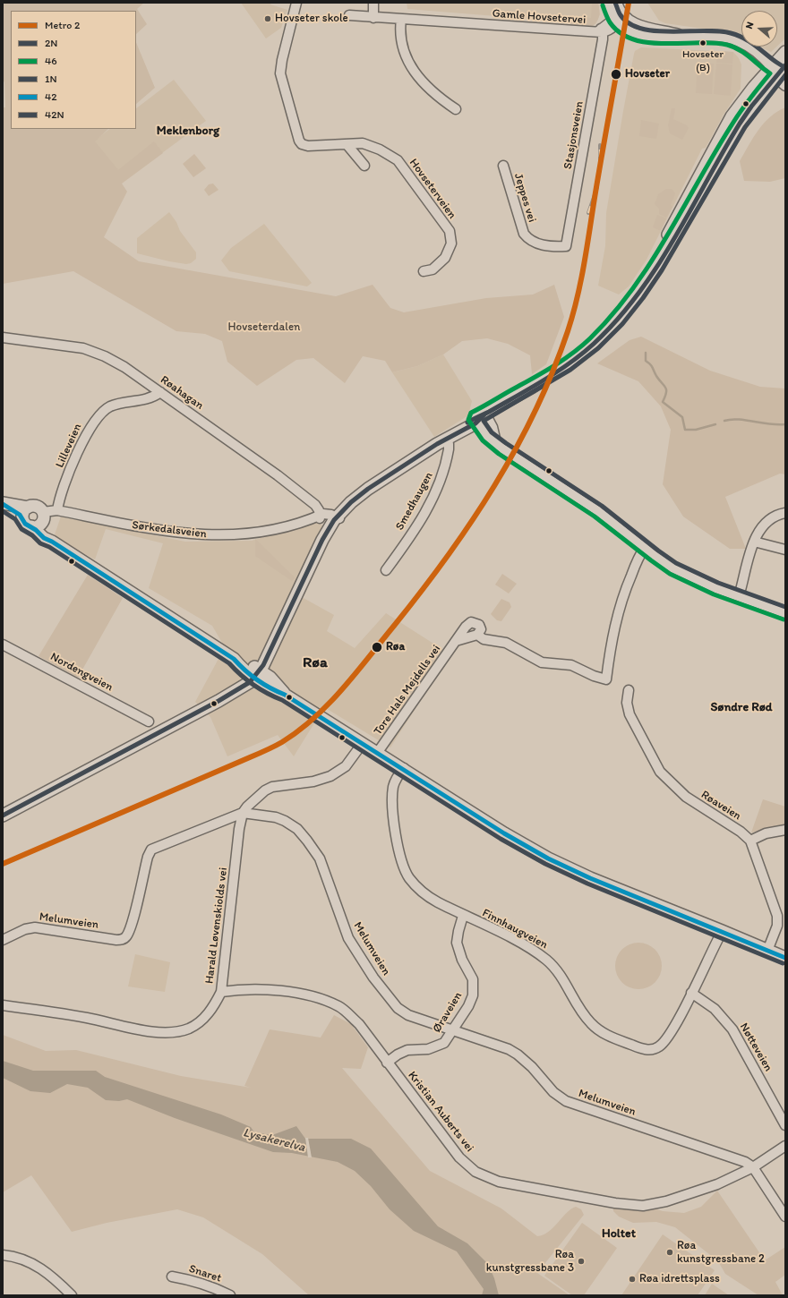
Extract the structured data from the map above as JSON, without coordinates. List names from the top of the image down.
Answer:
{
  "streets": {
    "street": [
      "Gamle Hovsetervei",
      "Stasjonsveien",
      "Hovseterveien",
      "Jeppes vei",
      "Røahagan",
      "Lilleveien",
      "Smedhaugen",
      "Sørkedalsveien",
      "Nordengveien",
      "Tore Hals Mejdells vei",
      "Røaveien",
      "Melumveien",
      "Harald Løvenskiolds vei",
      "Finnhaugveien",
      "Øraveien",
      "Nøtteveien",
      "Kristian Auberts vei",
      "Snaret"
    ]
  },
  "crossings": [
    ["Gamle Hovsetervei", "Stasjonsveien"],
    ["Stasjonsveien", "Jeppes vei"],
    ["Røahagan", "Lilleveien"],
    ["Røahagan", "Sørkedalsveien"],
    ["Lilleveien", "Sørkedalsveien"],
    ["Melumveien", "Harald Løvenskiolds vei"],
    ["Melumveien", "Øraveien"],
    ["Melumveien", "Kristian Auberts vei"],
    ["Harald Løvenskiolds vei", "Kristian Auberts vei"],
    ["Finnhaugveien", "Øraveien"],
    ["Finnhaugveien", "Nøtteveien"],
    ["Øraveien", "Kristian Auberts vei"]
  ],
  "districts": [
    "Meklenborg",
    "Røa",
    "Søndre Rød",
    "Holtet"
  ],
  "water": ["Lysakerelva"],
  "parks": ["Hovseterdalen"],
  "places": [
    "Hovseter skole",
    "Hovseter (B)",
    "Hovseter",
    "Røa",
    "Røa kunstgressbane 2",
    "Røa kunstgressbane 3",
    "Røa idrettsplass"
  ],
  "lines": [
    "metro line 2",
    "transit line 1N",
    "transit line 46",
    "transit line 2N",
    "transit line 42",
    "transit line 42N"
  ],
  "legend": [
    "Metro 2",
    "2N",
    "46",
    "1N",
    "42",
    "42N"
  ],
  "north": "left"
}
